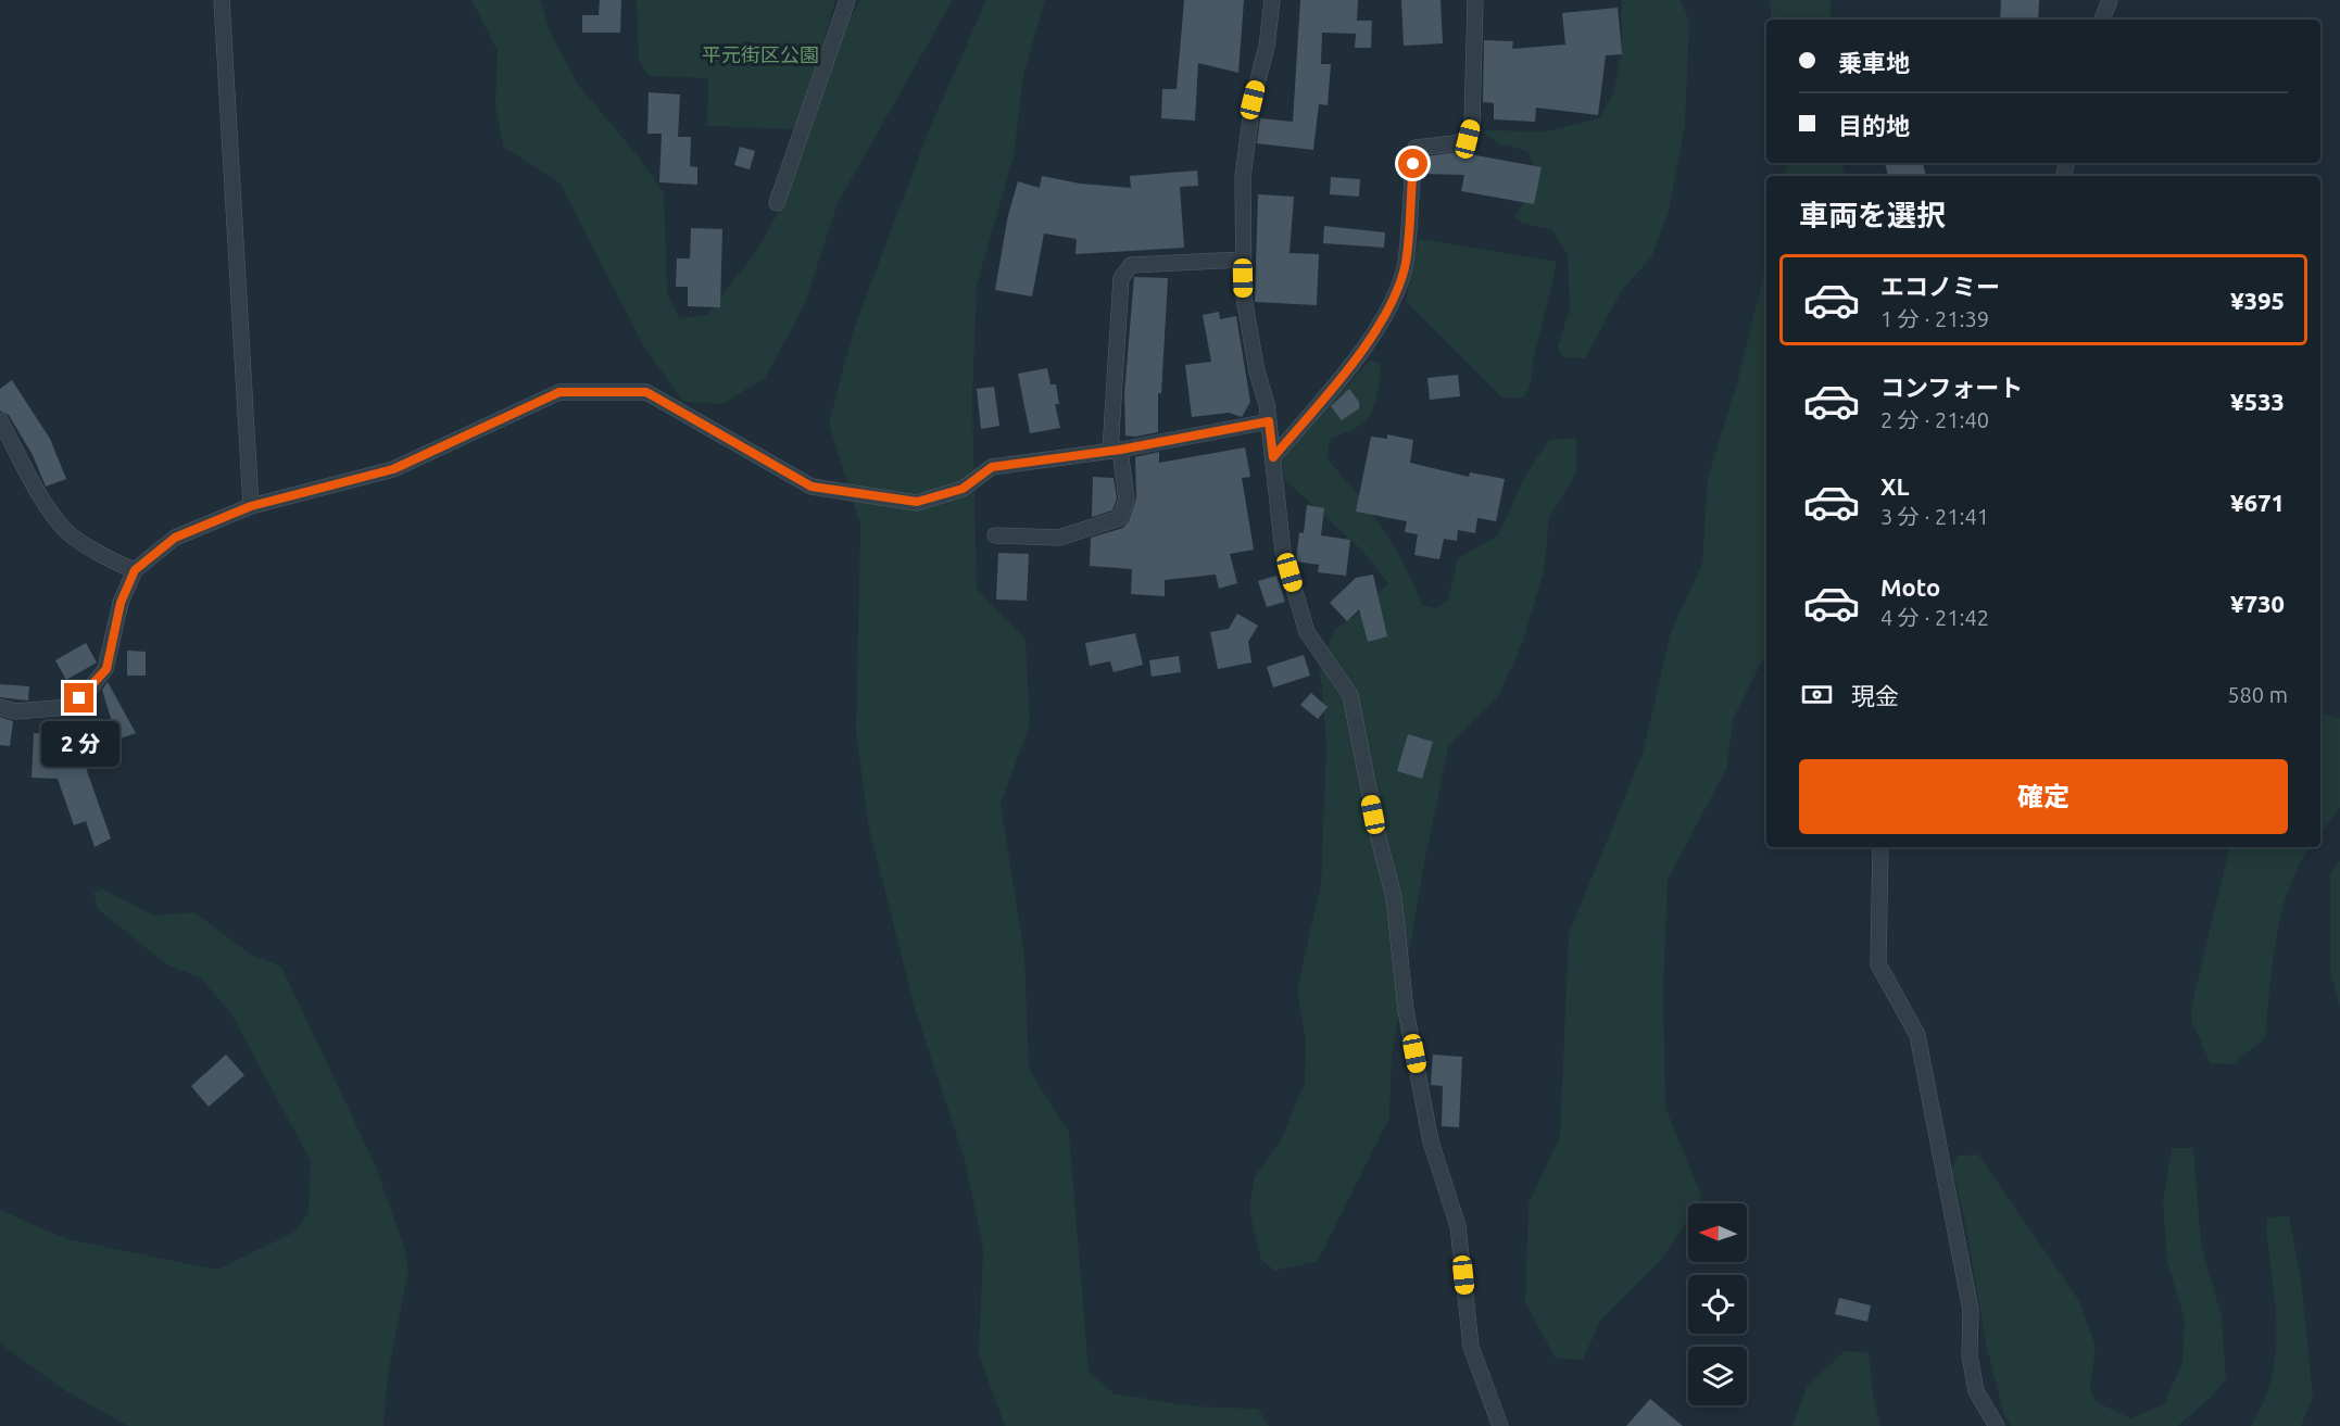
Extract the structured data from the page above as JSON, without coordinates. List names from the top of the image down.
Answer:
{
  "parks": ["平元街区公園"],
  "north": "left",
  "page": {
    "banner": ["乗車地", "目的地"],
    "heading": "車両を選択",
    "list": [
      {
        "name": "エコノミー",
        "note": "1 分 · 21:39",
        "value": "¥395"
      },
      {
        "name": "コンフォート",
        "note": "2 分 · 21:40",
        "value": "¥533"
      },
      {
        "name": "XL",
        "note": "3 分 · 21:41",
        "value": "¥671"
      },
      {
        "name": "Moto",
        "note": "4 分 · 21:42",
        "value": "¥730"
      }
    ],
    "pay": ["現金", "580 m"],
    "bubble": "2 分",
    "buttons": "確定"
  }
}
